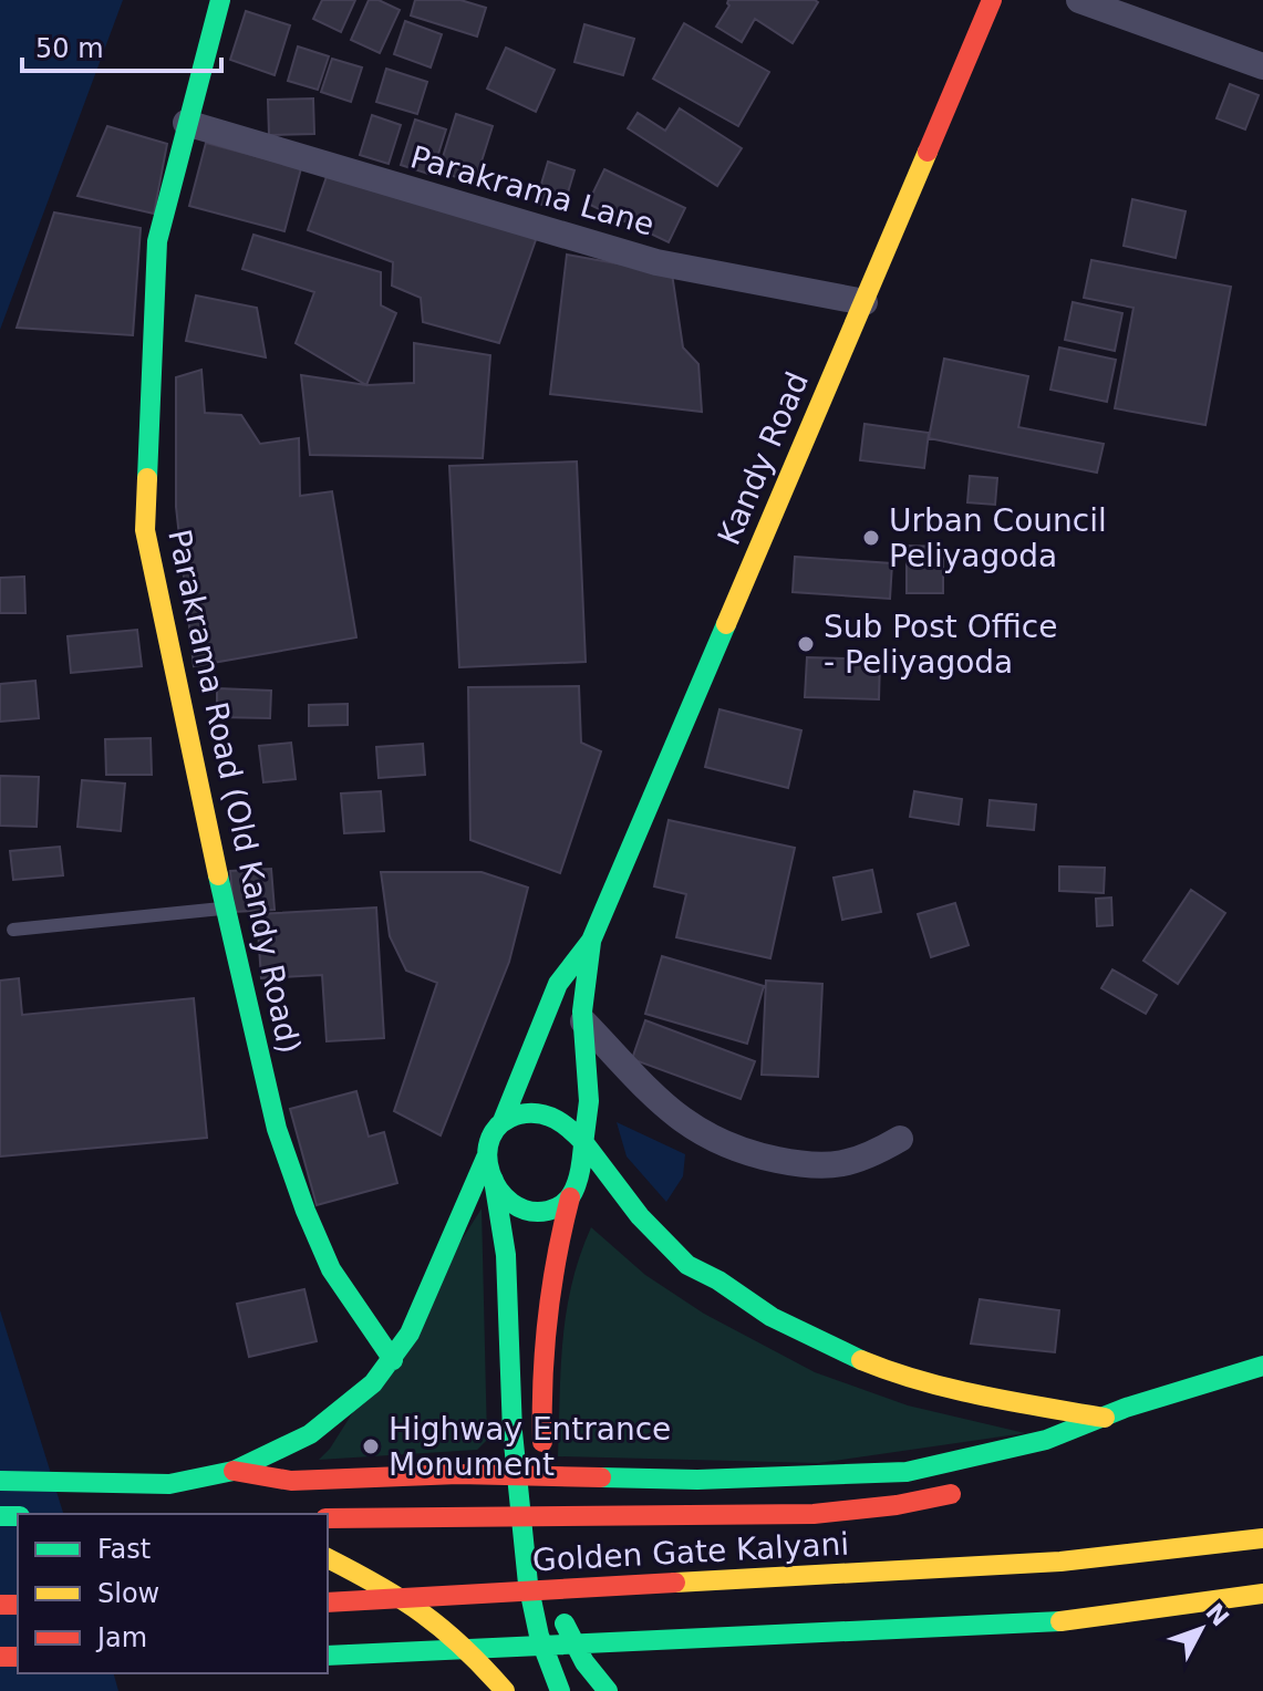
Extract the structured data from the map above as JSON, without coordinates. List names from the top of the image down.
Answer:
{
  "streets": {
    "main road": ["Kandy Road", "Parakrama Road (Old Kandy Road)", "Golden Gate Kalyani"],
    "street": ["Parakrama Lane"]
  },
  "crossings": [
    ["Parakrama Lane", "Kandy Road"],
    ["Parakrama Lane", "Parakrama Road (Old Kandy Road)"]
  ],
  "places": ["Urban Council Peliyagoda", "Sub Post Office - Peliyagoda", "Highway Entrance Monument"],
  "legend": ["Fast", "Slow", "Jam"],
  "scale_bar": "50 m",
  "north": "top right"
}
